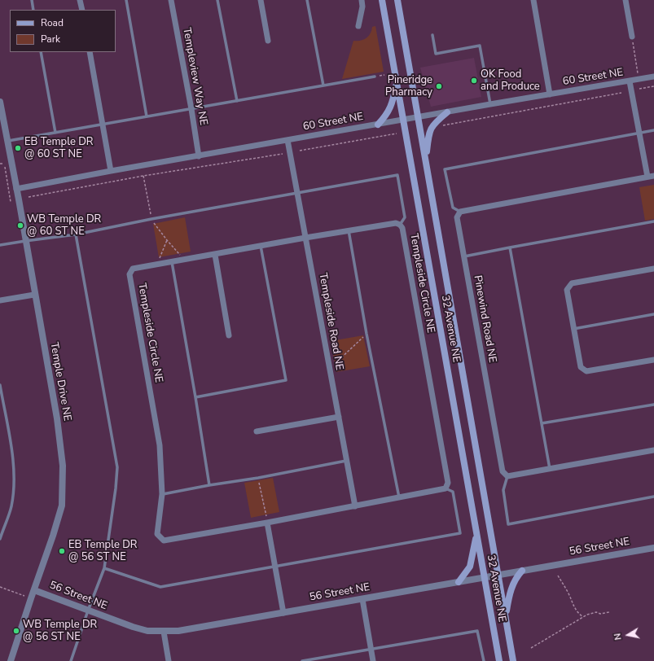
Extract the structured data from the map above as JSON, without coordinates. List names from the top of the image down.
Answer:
{
  "streets": {
    "main road": ["32 Avenue NE"],
    "street": [
      "Templeview Way NE",
      "60 Street NE",
      "Templeside Circle NE",
      "Pinewind Road NE",
      "Templeside Road NE",
      "Temple Drive NE",
      "56 Street NE"
    ]
  },
  "crossings": [
    ["Templeview Way NE", "60 Street NE"],
    ["60 Street NE", "Templeside Road NE"],
    ["60 Street NE", "32 Avenue NE"],
    ["60 Street NE", "Temple Drive NE"],
    ["Templeside Circle NE", "Templeside Road NE"],
    ["32 Avenue NE", "56 Street NE"],
    ["Temple Drive NE", "56 Street NE"]
  ],
  "places": [
    "OK Food and Produce",
    "Pineridge Pharmacy",
    "EB Temple DR @ 60 ST NE",
    "WB Temple DR @ 60 ST NE",
    "EB Temple DR @ 56 ST NE",
    "WB Temple DR @ 56 ST NE"
  ],
  "legend": ["Road", "Park"],
  "north": "left"
}
